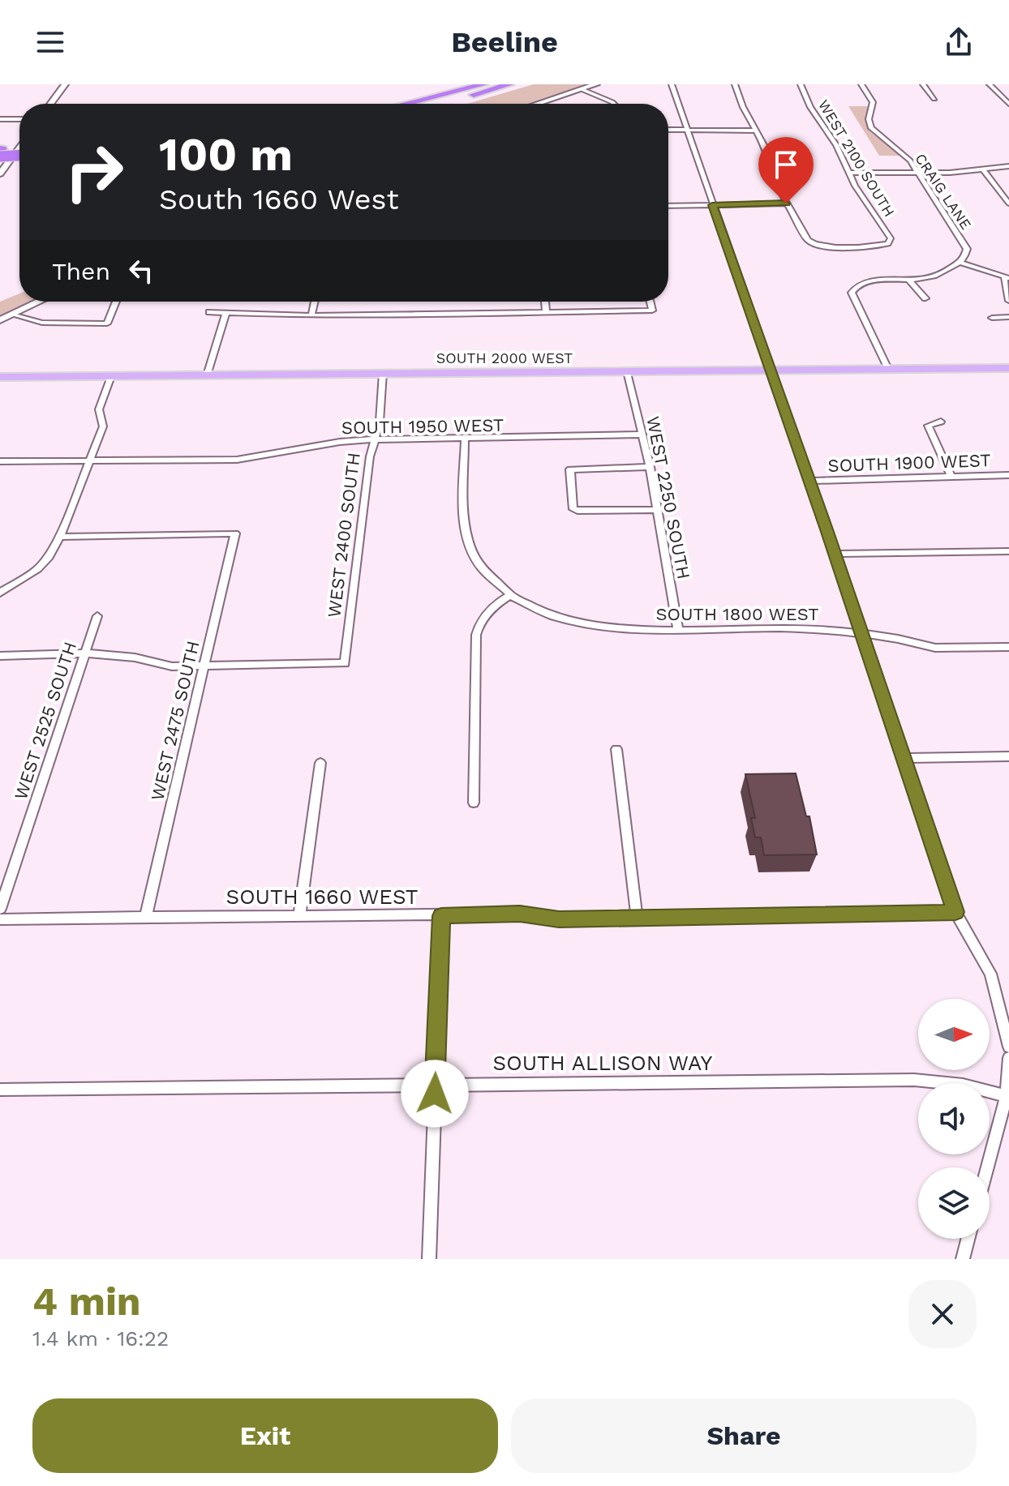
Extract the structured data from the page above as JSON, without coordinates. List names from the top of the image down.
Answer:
{
  "streets": {
    "main road": ["SOUTH 2000 WEST"],
    "street": [
      "WEST 2100 SOUTH",
      "CRAIG LANE",
      "SOUTH 1950 WEST",
      "SOUTH 1900 WEST",
      "WEST 2250 SOUTH",
      "WEST 2400 SOUTH",
      "SOUTH 1800 WEST",
      "WEST 2525 SOUTH",
      "WEST 2475 SOUTH",
      "SOUTH 1660 WEST",
      "SOUTH ALLISON WAY"
    ]
  },
  "crossings": [
    ["SOUTH 2000 WEST", "WEST 2250 SOUTH"],
    ["SOUTH 2000 WEST", "WEST 2400 SOUTH"],
    ["SOUTH 1950 WEST", "WEST 2250 SOUTH"],
    ["SOUTH 1950 WEST", "WEST 2400 SOUTH"],
    ["WEST 2250 SOUTH", "SOUTH 1800 WEST"],
    ["WEST 2400 SOUTH", "WEST 2475 SOUTH"],
    ["WEST 2475 SOUTH", "SOUTH 1660 WEST"]
  ],
  "north": "right",
  "page": {
    "header": "Beeline",
    "turn": ["100 m", "South 1660 West"],
    "then": "Then",
    "heading": ["4 min", "1.4 km · 16:22"],
    "buttons": ["Exit", "Share"]
  }
}
